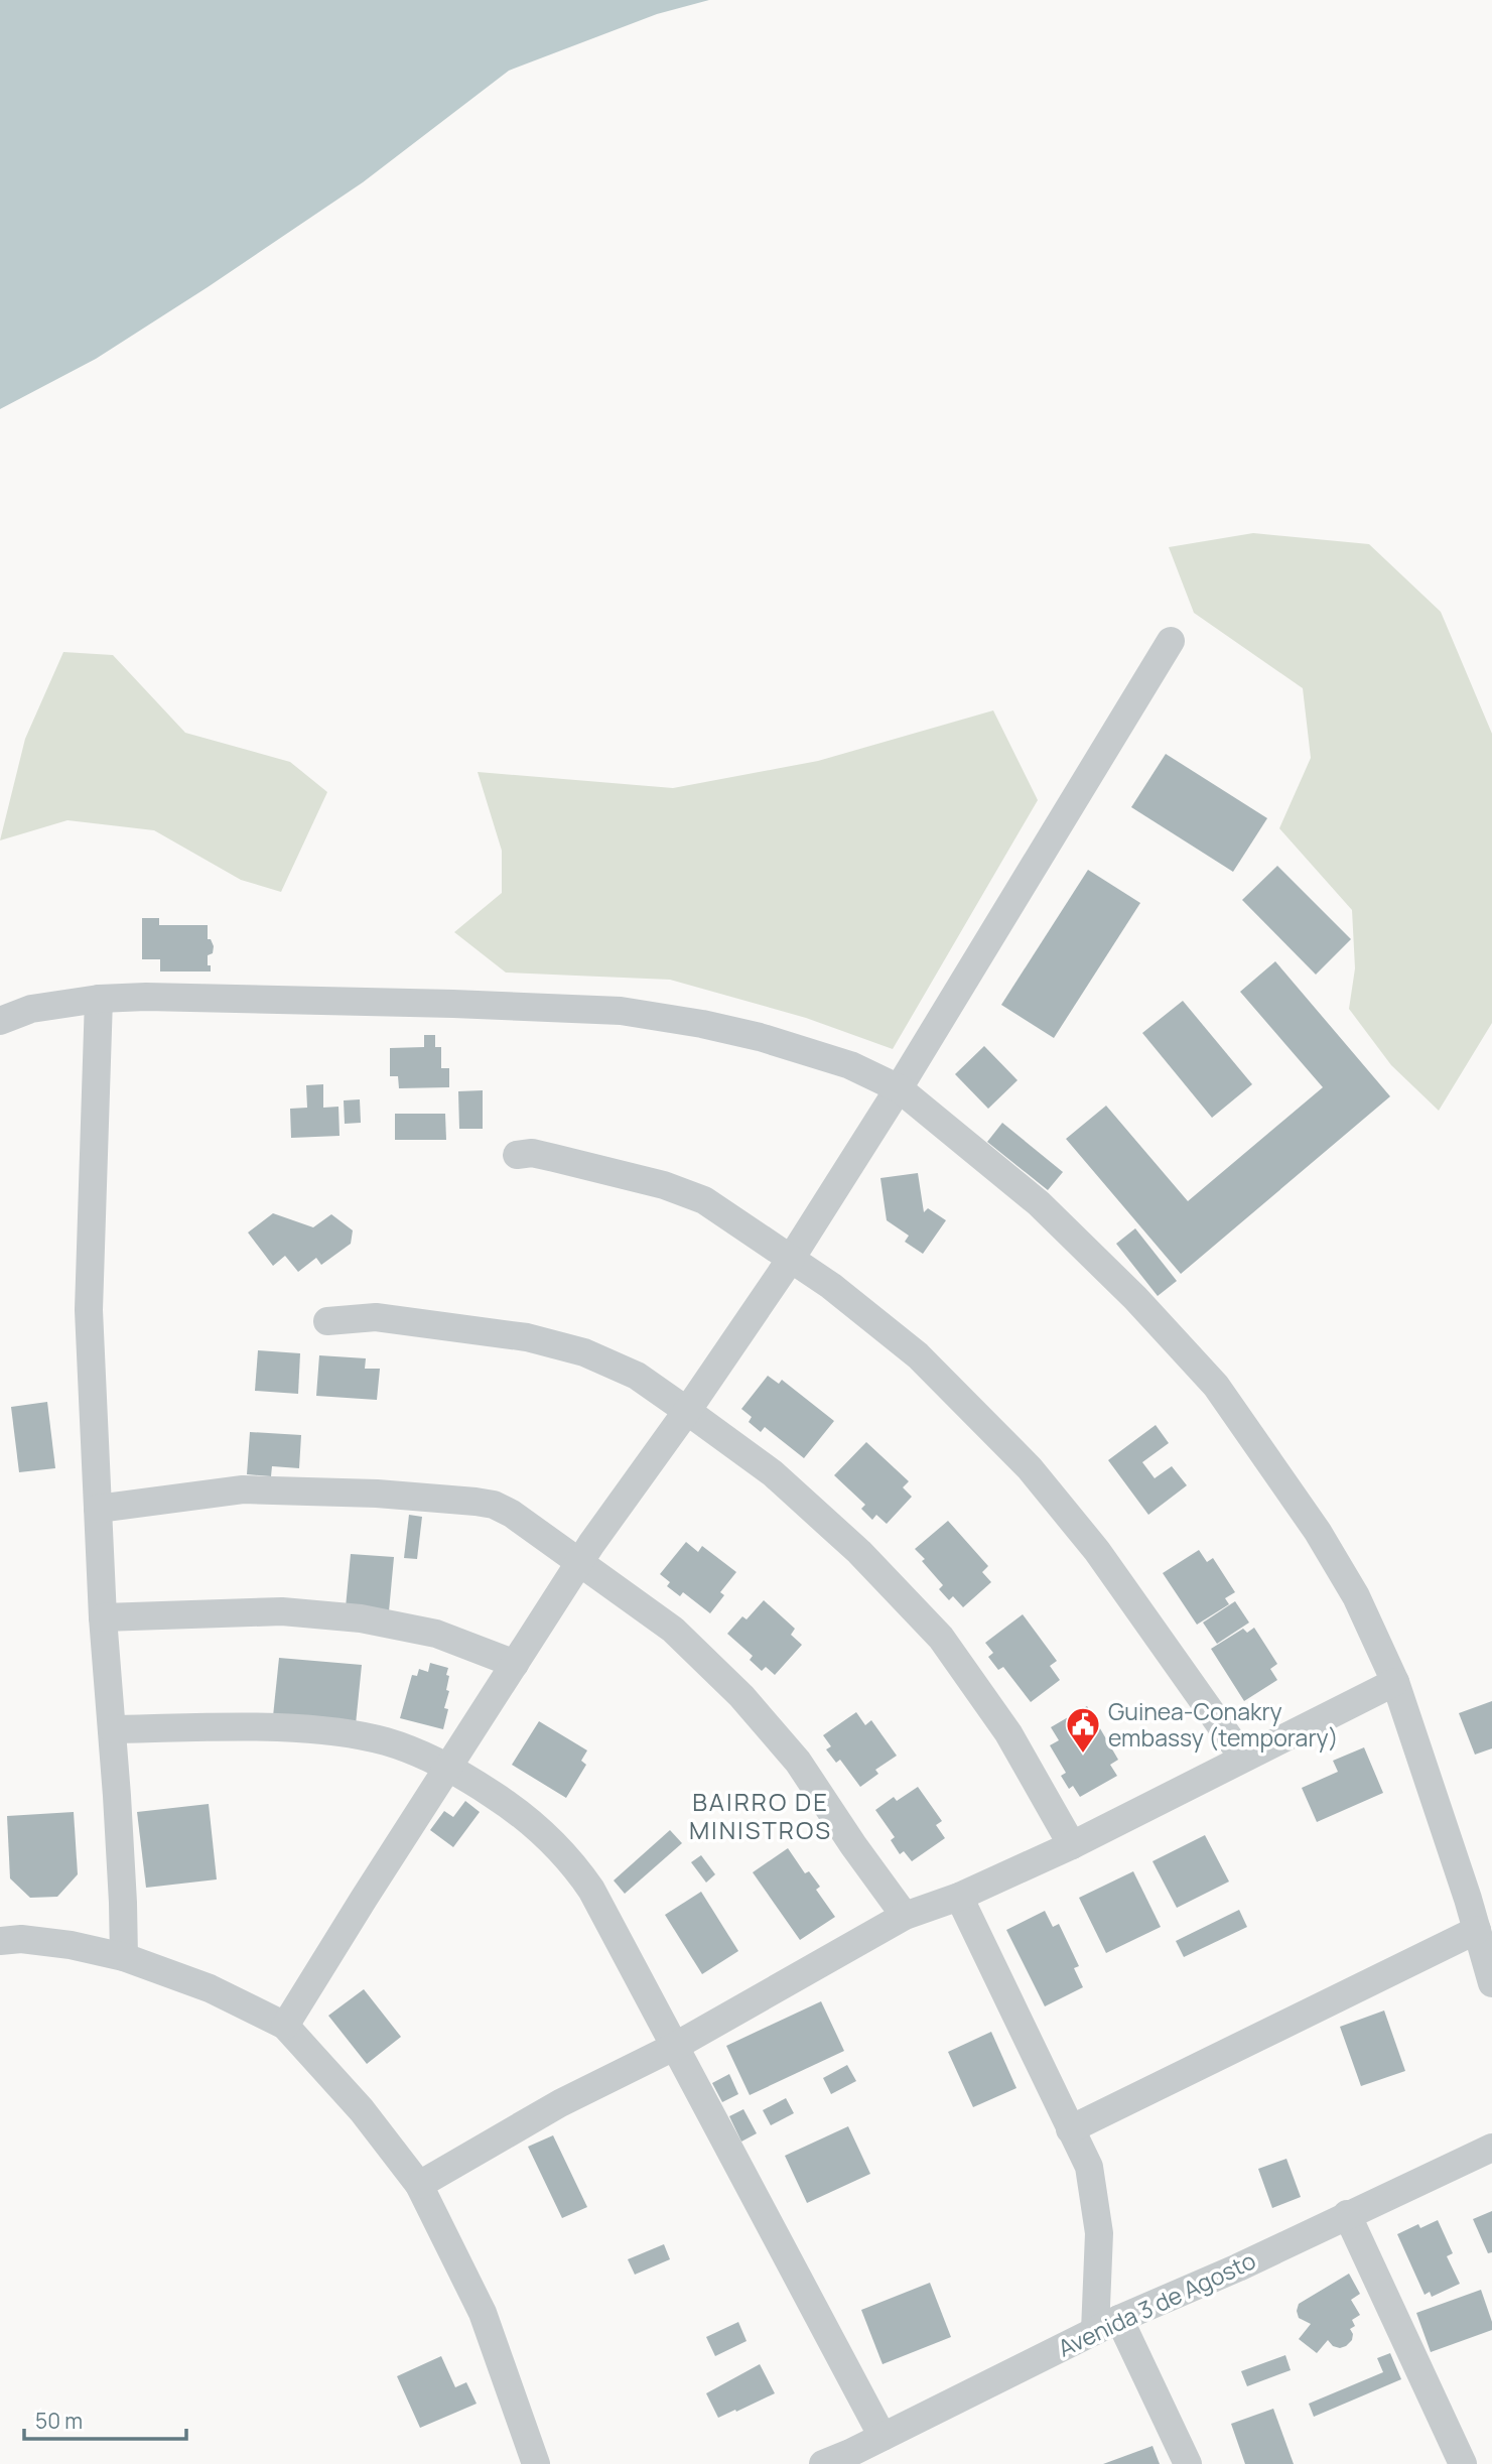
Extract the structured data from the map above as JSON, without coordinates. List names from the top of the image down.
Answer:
{
  "streets": {
    "street": ["Avenida 3 de Agosto"]
  },
  "districts": ["BAIRRO DE MINISTROS"],
  "places": {
    "public building": ["Guinea-Conakry embassy (temporary)"]
  },
  "scale_bar": "50 m"
}
